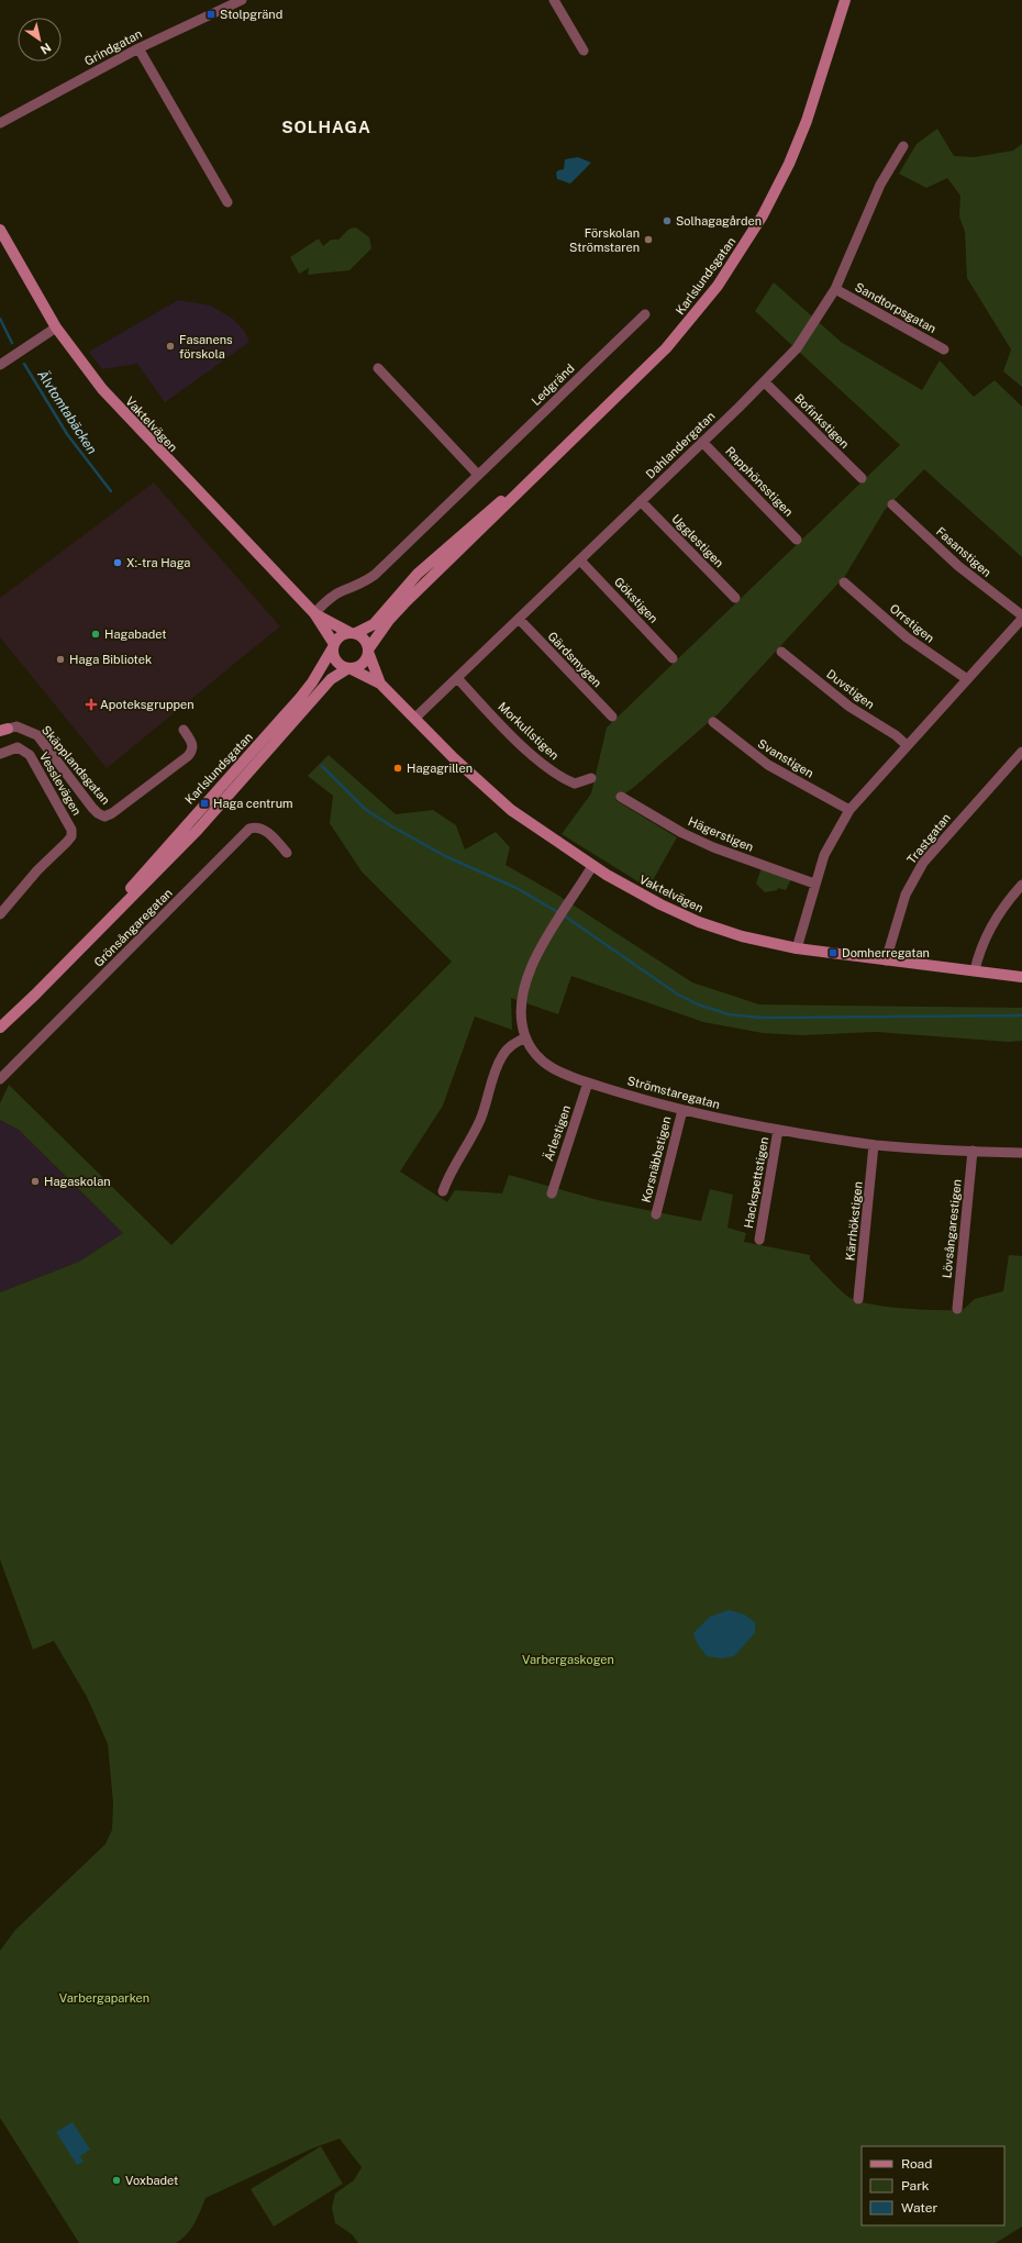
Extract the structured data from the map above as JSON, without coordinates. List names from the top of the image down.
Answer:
{
  "streets": {
    "main road": ["Karlslundsgatan", "Vaktelvägen"],
    "street": [
      "Grindgatan",
      "Sandtorpsgatan",
      "Ledgränd",
      "Bofinkstigen",
      "Dahlandergatan",
      "Rapphönsstigen",
      "Ugglestigen",
      "Fasanstigen",
      "Gökstigen",
      "Orrstigen",
      "Gärdsmygen",
      "Duvstigen",
      "Morkullstigen",
      "Svanstigen",
      "Skäpplandsgatan",
      "Vesslevägen",
      "Hägerstigen",
      "Trastgatan",
      "Grönsångaregatan",
      "Strömstaregatan",
      "Ärlestigen",
      "Korsnäbbstigen",
      "Hackspettstigen",
      "Kärrhökstigen",
      "Lövsångarestigen"
    ]
  },
  "crossings": [
    ["Karlslundsgatan", "Vaktelvägen"],
    ["Sandtorpsgatan", "Dahlandergatan"],
    ["Ledgränd", "Vaktelvägen"],
    ["Bofinkstigen", "Dahlandergatan"],
    ["Vaktelvägen", "Dahlandergatan"],
    ["Vaktelvägen", "Trastgatan"],
    ["Vaktelvägen", "Strömstaregatan"],
    ["Dahlandergatan", "Rapphönsstigen"],
    ["Dahlandergatan", "Ugglestigen"],
    ["Dahlandergatan", "Gökstigen"],
    ["Dahlandergatan", "Gärdsmygen"],
    ["Dahlandergatan", "Morkullstigen"],
    ["Strömstaregatan", "Ärlestigen"],
    ["Strömstaregatan", "Korsnäbbstigen"],
    ["Strömstaregatan", "Hackspettstigen"],
    ["Strömstaregatan", "Kärrhökstigen"],
    ["Strömstaregatan", "Lövsångarestigen"]
  ],
  "districts": ["SOLHAGA"],
  "water": ["Älvtomtabäcken"],
  "parks": ["Varbergaskogen", "Varbergaparken"],
  "places": {
    "transit": ["Stolpgränd", "Haga centrum", "Domherregatan"],
    "other": [
      "Solhagagården",
      "Förskolan Strömstaren",
      "Fasanens förskola",
      "X:-tra Haga",
      "Hagabadet",
      "Haga Bibliotek",
      "Hagagrillen",
      "Hagaskolan",
      "Voxbadet"
    ],
    "health": ["Apoteksgruppen"]
  },
  "legend": ["Road", "Park", "Water"],
  "north": "bottom right"
}
